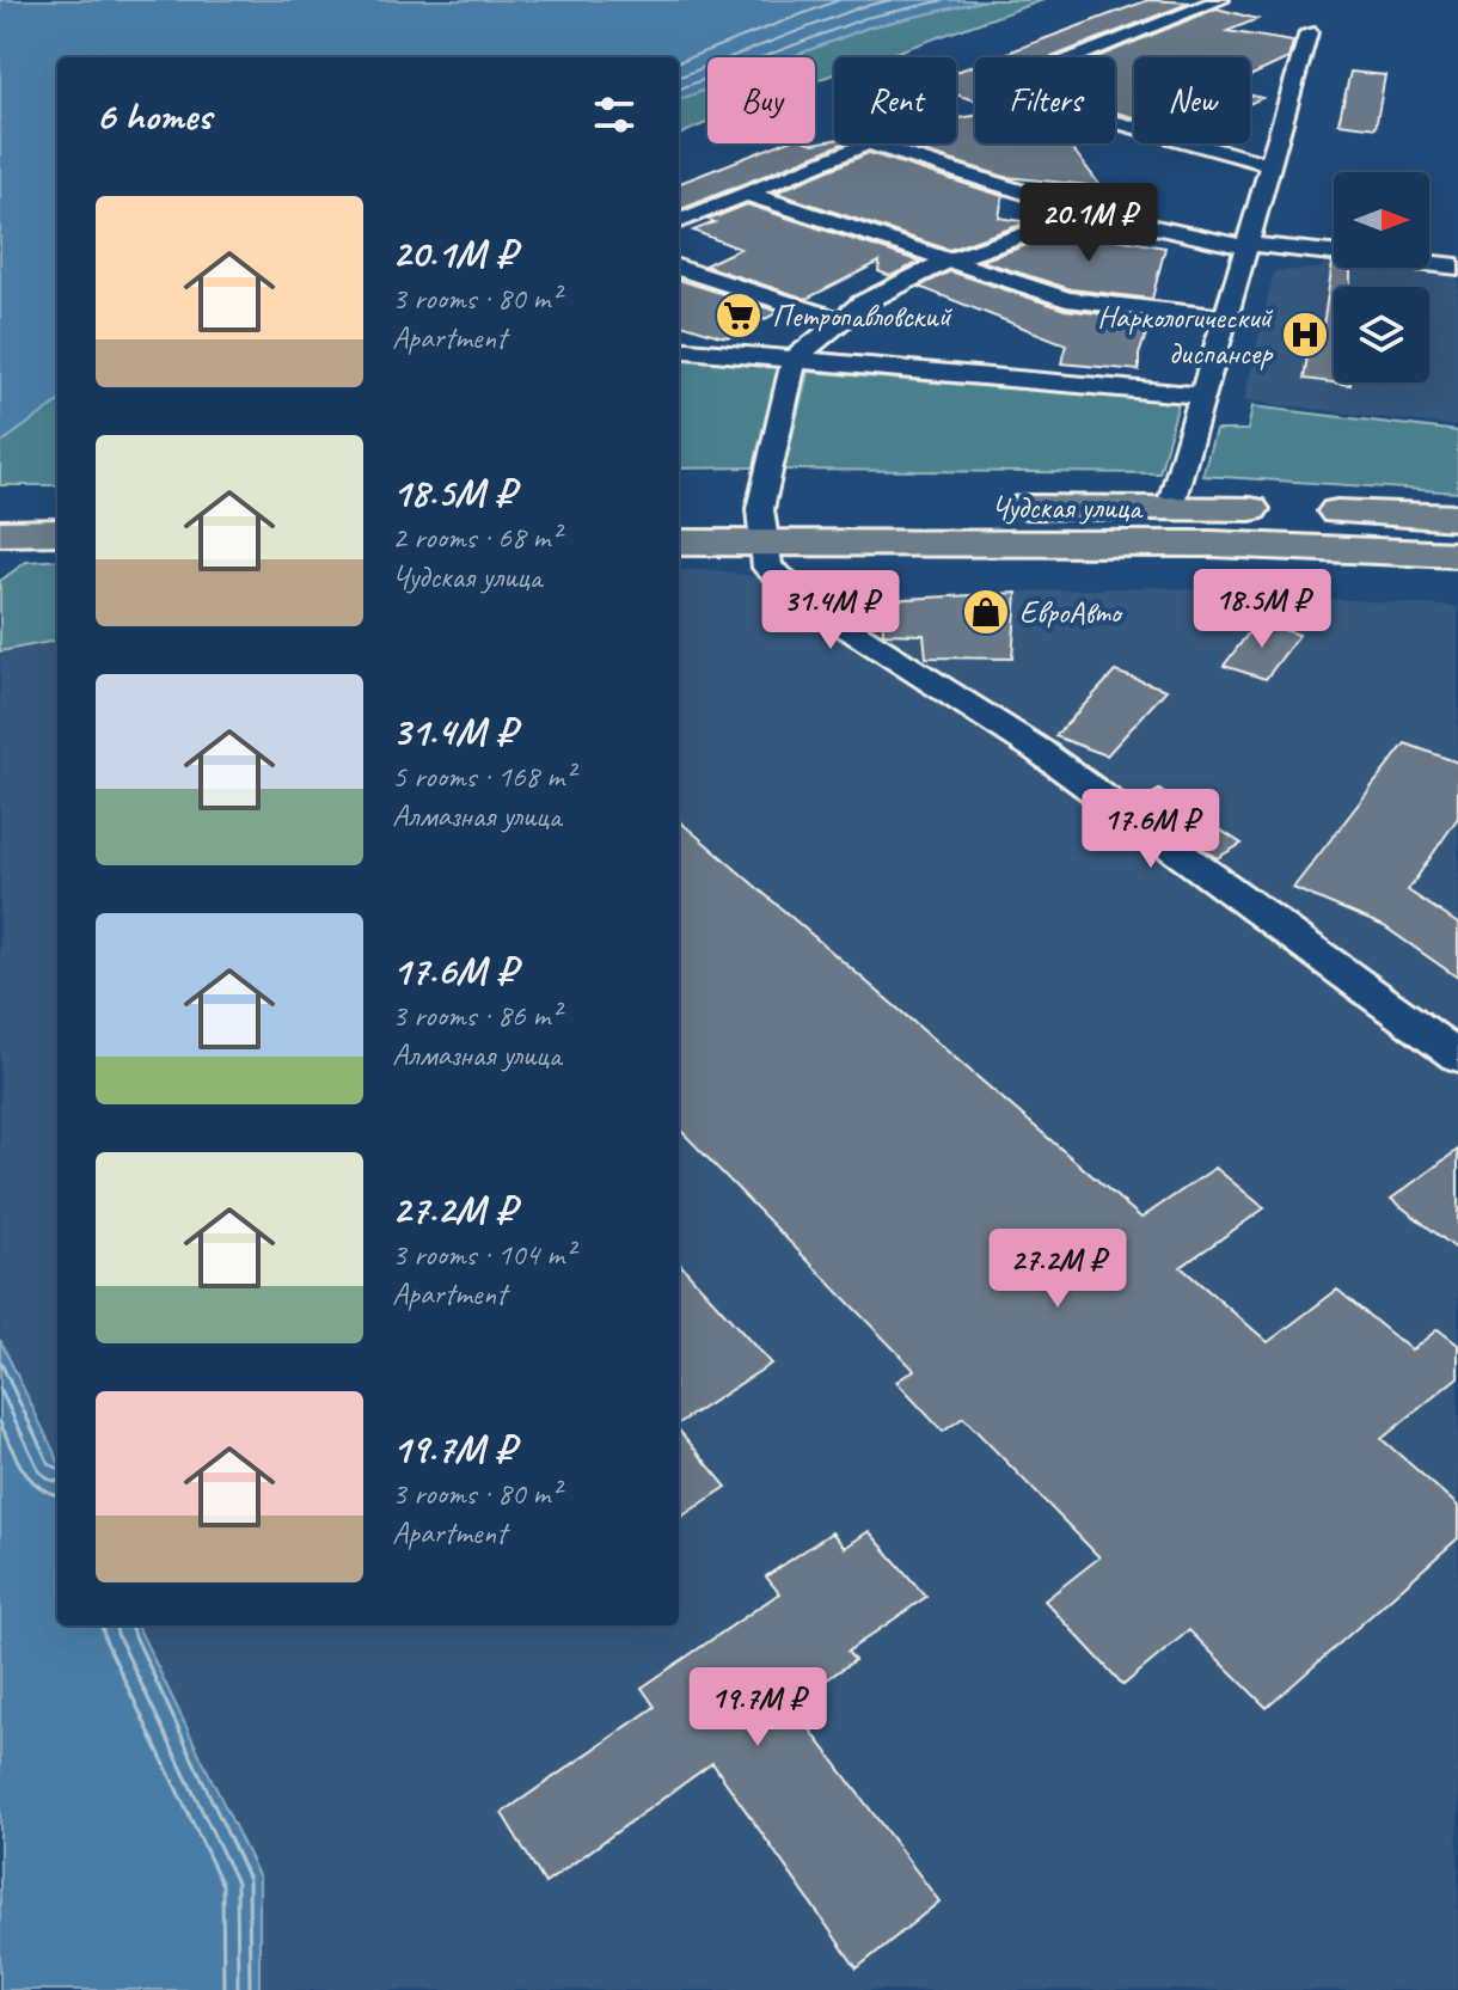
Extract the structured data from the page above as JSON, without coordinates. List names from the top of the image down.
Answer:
{
  "streets": {
    "highway": ["Чудская улица"]
  },
  "places": {
    "supermarket": ["Петропавловский"],
    "hospital": ["Наркологический диспансер"],
    "shop": ["ЕвроАвто"]
  },
  "north": "right",
  "page": {
    "chip": [
      "Buy",
      "Rent",
      "Filters",
      "New"
    ],
    "heading": "6 homes",
    "list": [
      {
        "name": "20.1M ₽",
        "note": "3 rooms · 80 m² · Apartment"
      },
      {
        "name": "18.5M ₽",
        "note": "2 rooms · 68 m² · Чудская улица"
      },
      {
        "name": "31.4M ₽",
        "note": "5 rooms · 168 m² · Алмазная улица"
      },
      {
        "name": "17.6M ₽",
        "note": "3 rooms · 86 m² · Алмазная улица"
      },
      {
        "name": "27.2M ₽",
        "note": "3 rooms · 104 m² · Apartment"
      },
      {
        "name": "19.7M ₽",
        "note": "3 rooms · 80 m² · Apartment"
      }
    ],
    "price": [
      "20.1M ₽",
      "18.5M ₽",
      "31.4M ₽",
      "17.6M ₽",
      "27.2M ₽",
      "19.7M ₽"
    ]
  }
}
